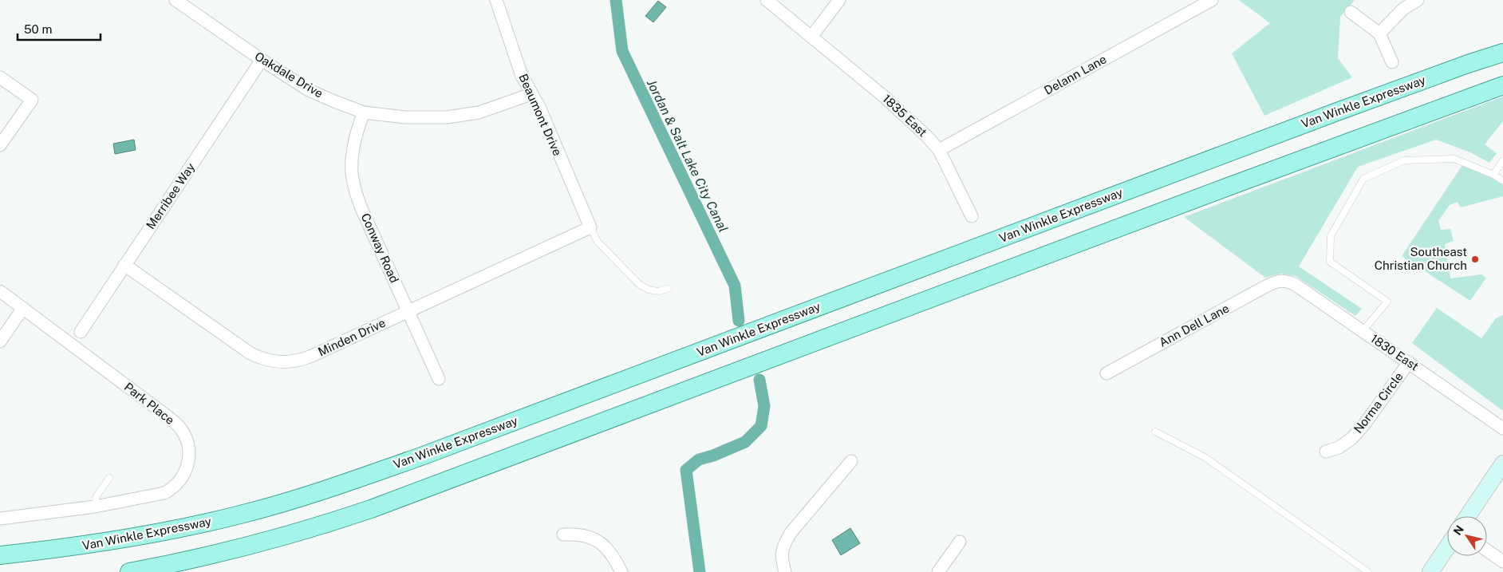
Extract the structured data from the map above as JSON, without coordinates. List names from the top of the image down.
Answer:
{
  "streets": {
    "main road": ["Van Winkle Expressway"],
    "street": [
      "Oakdale Drive",
      "Delann Lane",
      "Beaumont Drive",
      "1835 East",
      "Merribee Way",
      "Conway Road",
      "Ann Dell Lane",
      "Minden Drive",
      "1830 East",
      "Norma Circle",
      "Park Place"
    ]
  },
  "crossings": [
    ["Oakdale Drive", "Beaumont Drive"],
    ["Oakdale Drive", "Merribee Way"],
    ["Oakdale Drive", "Conway Road"],
    ["Delann Lane", "1835 East"],
    ["Beaumont Drive", "Minden Drive"],
    ["Merribee Way", "Minden Drive"],
    ["Conway Road", "Minden Drive"],
    ["Ann Dell Lane", "1830 East"],
    ["1830 East", "Norma Circle"]
  ],
  "water": ["Jordan & Salt Lake City Canal"],
  "places": ["Southeast Christian Church"],
  "scale_bar": "50 m",
  "north": "top left"
}
